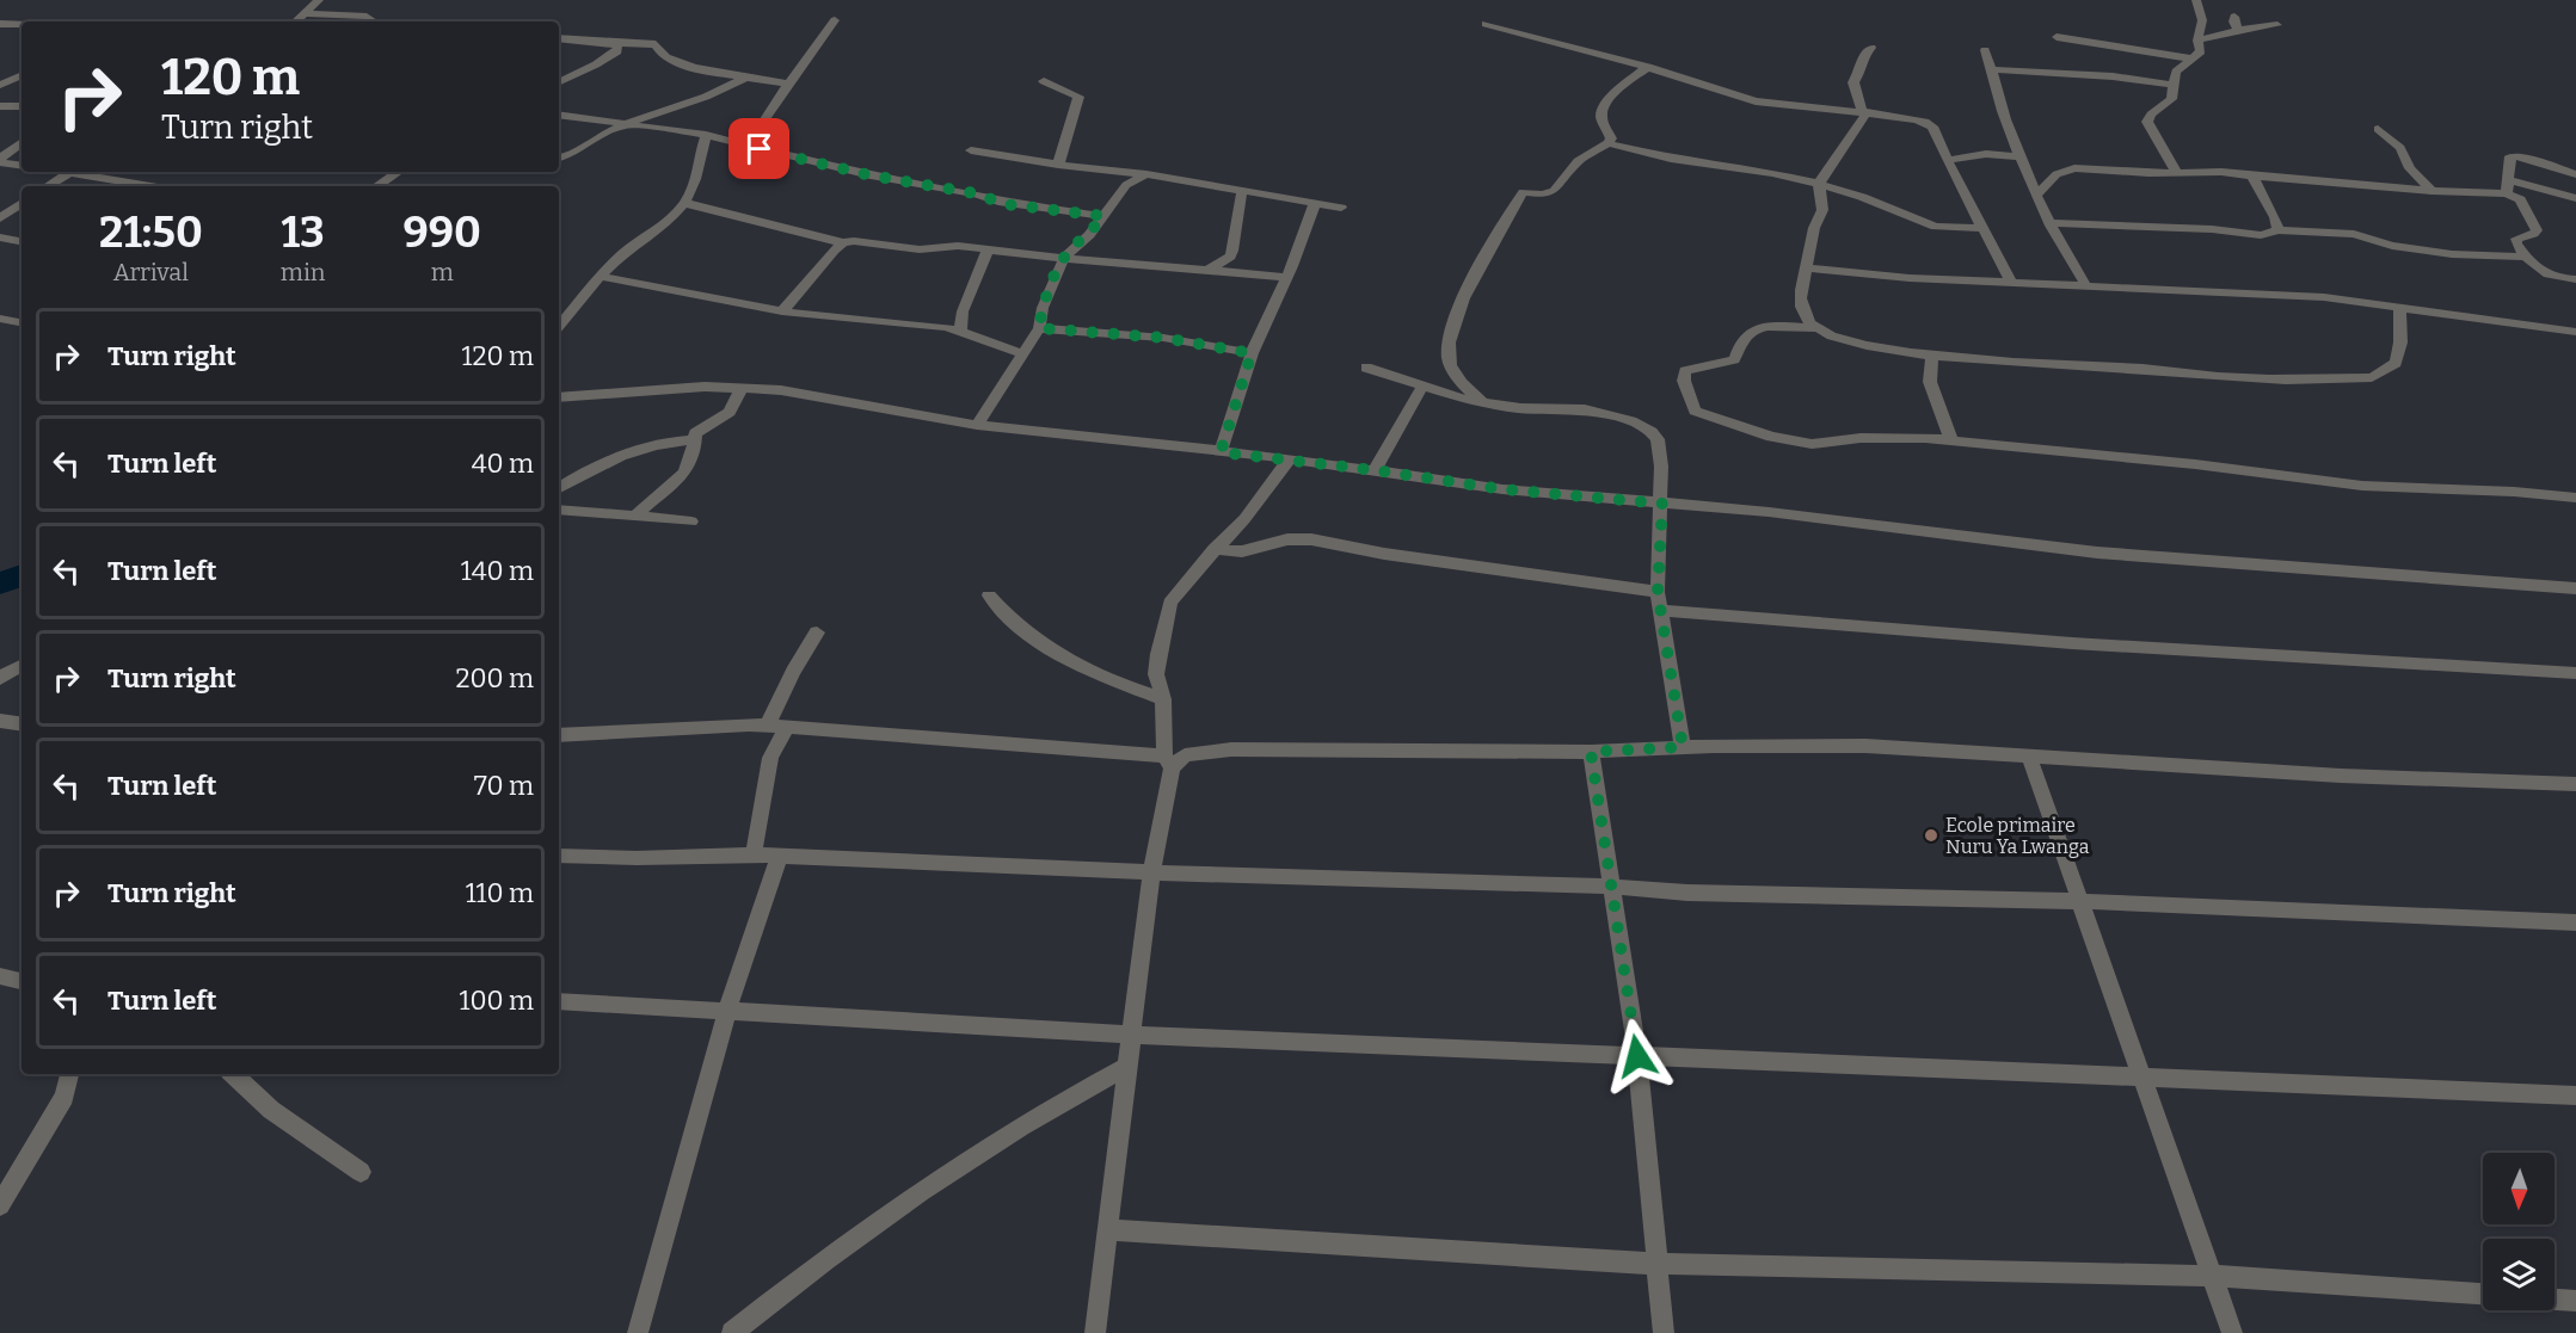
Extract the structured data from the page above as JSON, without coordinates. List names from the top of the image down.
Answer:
{
  "places": ["Ecole primaire Nuru Ya Lwanga"],
  "north": "bottom",
  "page": {
    "turn": ["120 m", "Turn right"],
    "eta": [
      "21:50",
      "Arrival",
      "13",
      "min",
      "990",
      "m"
    ],
    "list": [
      {
        "name": "Turn right",
        "value": "120 m"
      },
      {
        "name": "Turn left",
        "value": "40 m"
      },
      {
        "name": "Turn left",
        "value": "140 m"
      },
      {
        "name": "Turn right",
        "value": "200 m"
      },
      {
        "name": "Turn left",
        "value": "70 m"
      },
      {
        "name": "Turn right",
        "value": "110 m"
      },
      {
        "name": "Turn left",
        "value": "100 m"
      }
    ]
  }
}
